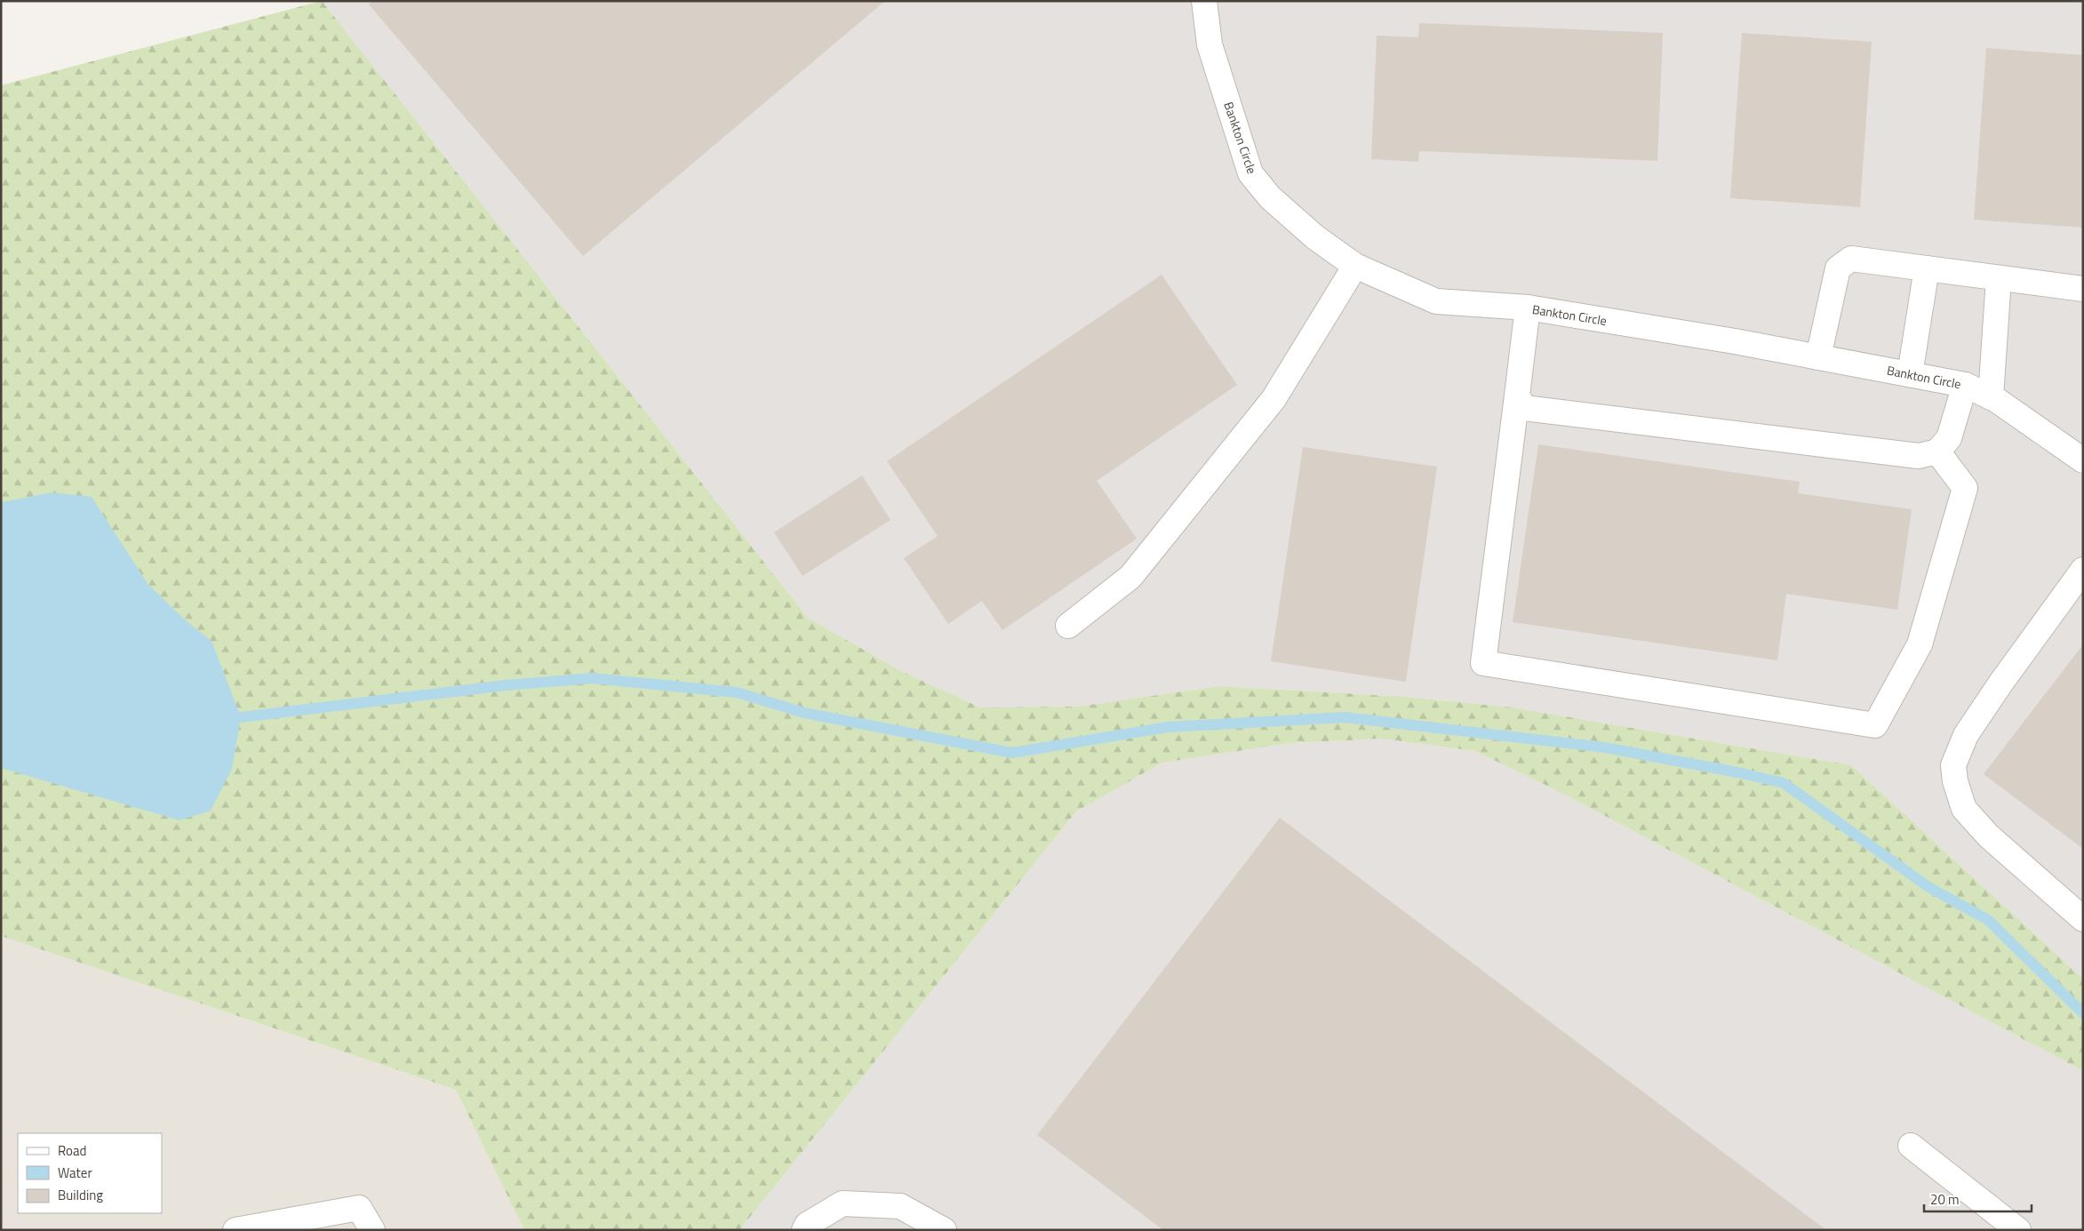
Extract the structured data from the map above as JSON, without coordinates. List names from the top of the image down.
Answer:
{
  "streets": {
    "street": ["Bankton Circle"]
  },
  "legend": ["Road", "Water", "Building"],
  "scale_bar": "20 m"
}
